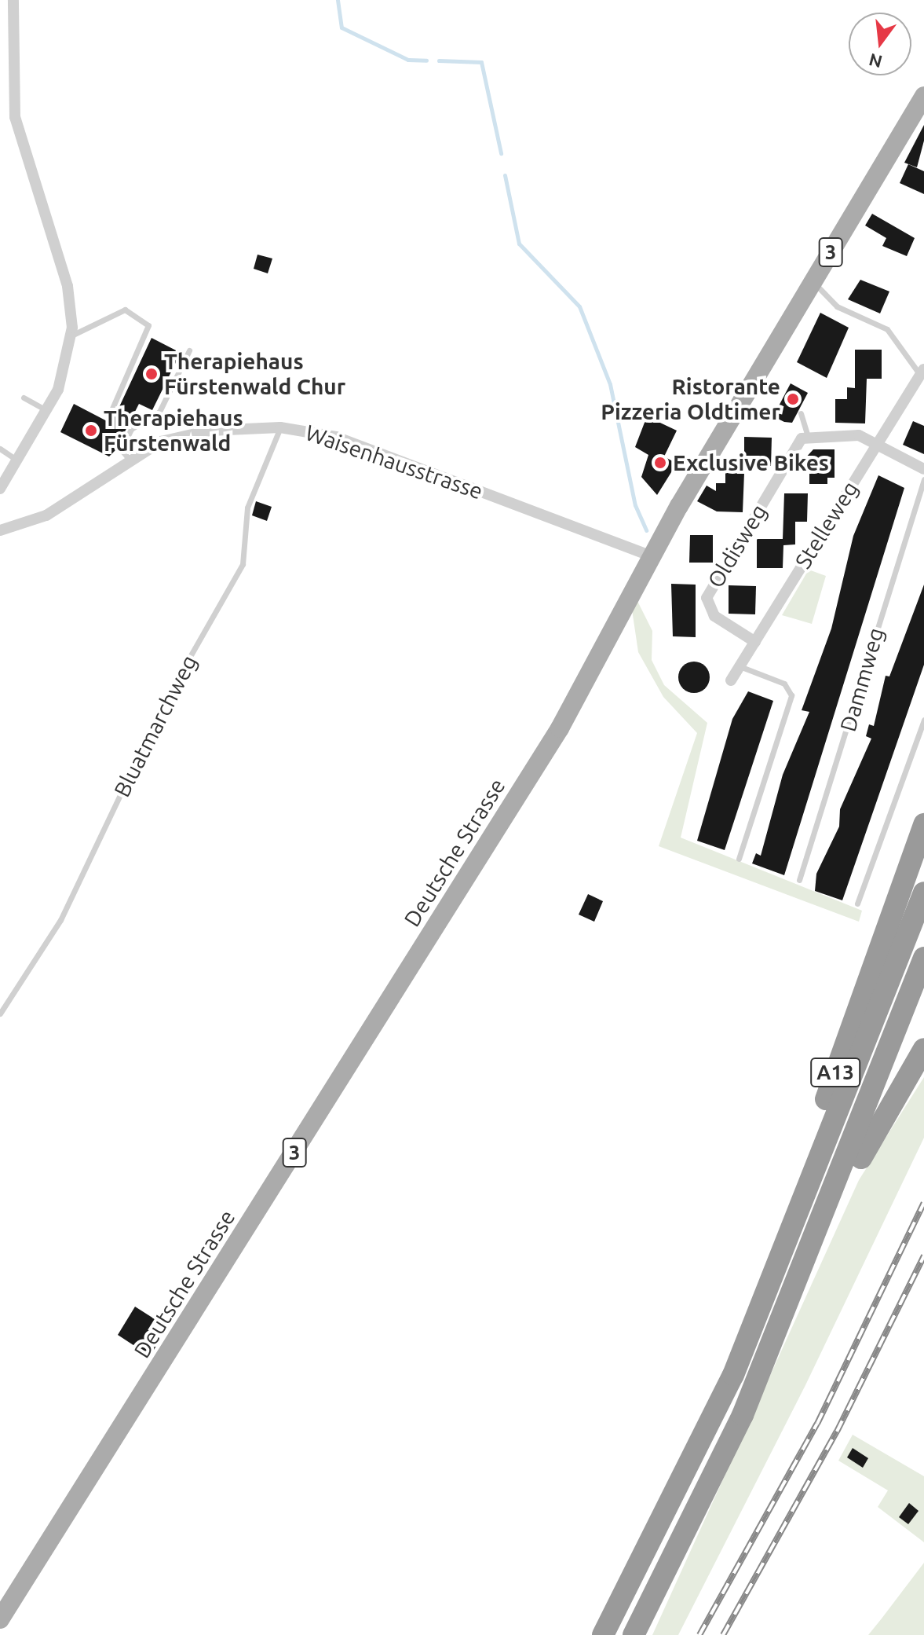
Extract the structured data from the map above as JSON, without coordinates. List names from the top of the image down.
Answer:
{
  "streets": {
    "highway": ["A13"],
    "main road": ["3", "Deutsche Strasse"],
    "street": ["Waisenhausstrasse", "Stelleweg", "Oldisweg"],
    "lane": ["Dammweg", "Bluatmarchweg"]
  },
  "crossings": [
    ["Waisenhausstrasse", "Bluatmarchweg"],
    ["Waisenhausstrasse", "Deutsche Strasse"],
    ["Stelleweg", "Oldisweg"]
  ],
  "places": [
    "Therapiehaus Fürstenwald Chur",
    "Ristorante Pizzeria Oldtimer",
    "Therapiehaus Fürstenwald",
    "Exclusive Bikes"
  ],
  "north": "bottom"
}
